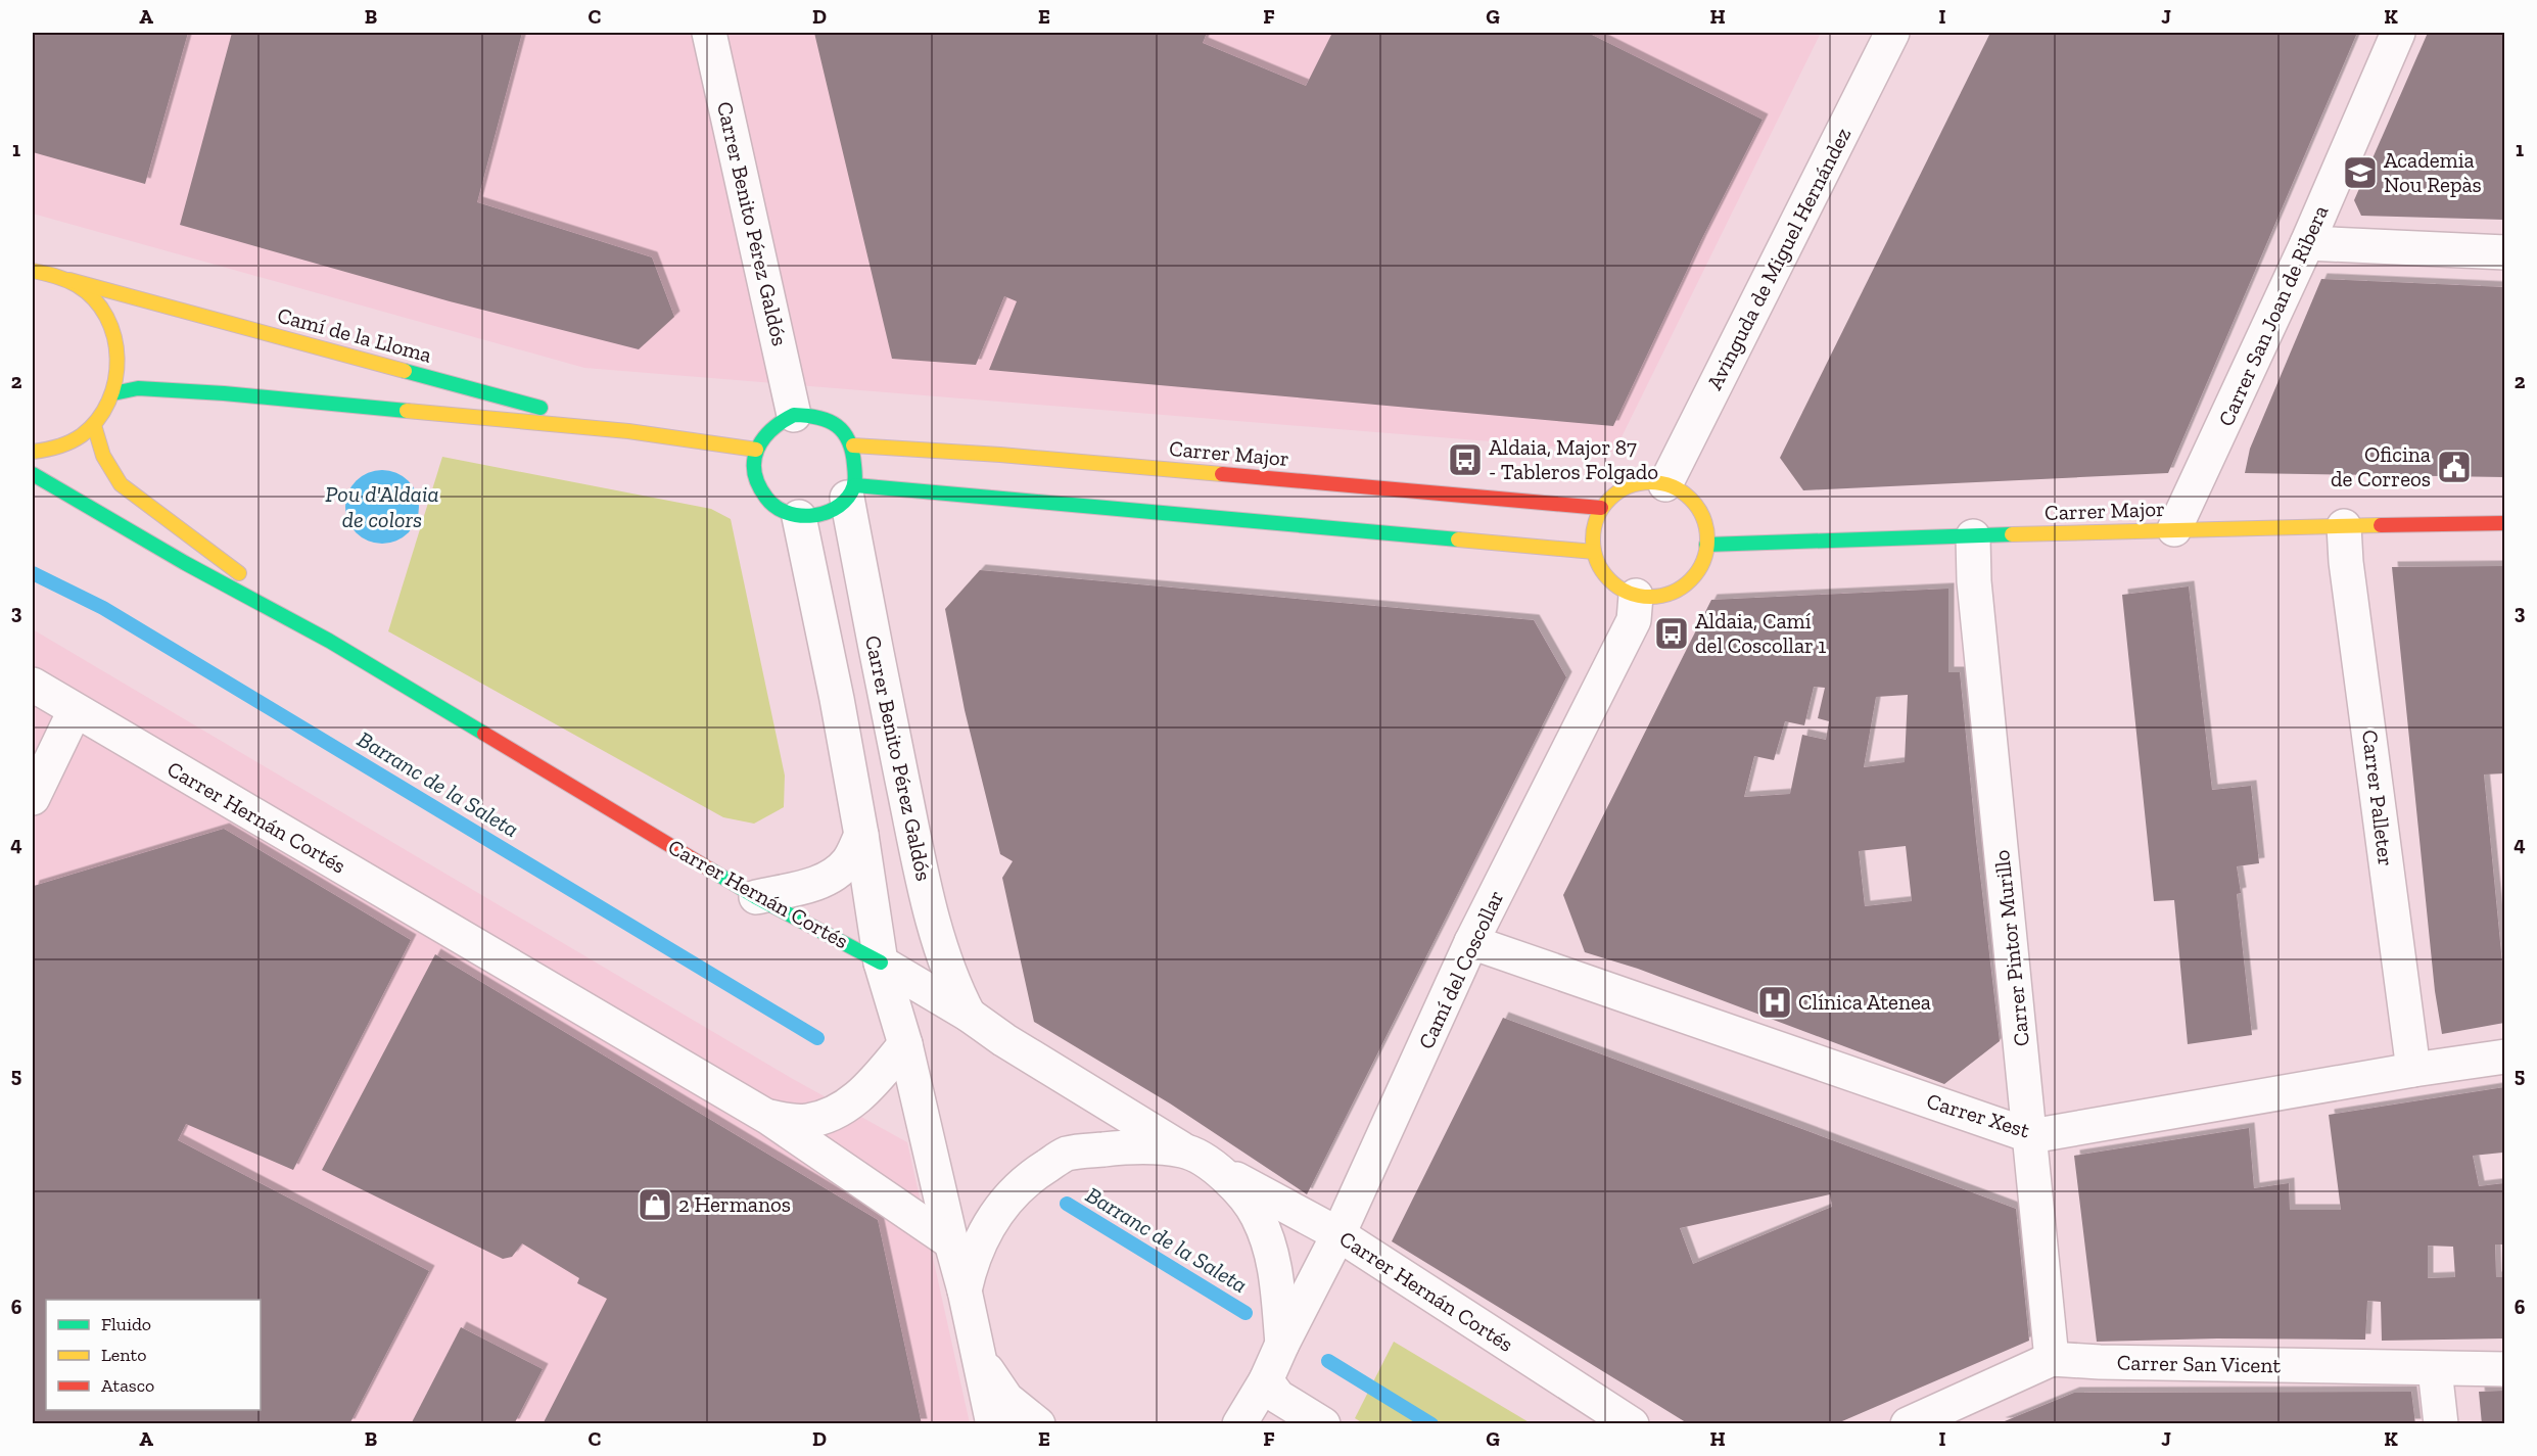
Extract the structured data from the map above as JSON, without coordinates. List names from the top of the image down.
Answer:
{
  "streets": {
    "street": [
      "Carrer Benito Pérez Galdós",
      "Avinguda de Miguel Hernández",
      "Carrer San Joan de Ribera",
      "Camí de la Lloma",
      "Carrer Major",
      "Carrer Palleter",
      "Carrer Hernán Cortés",
      "Carrer Pintor Murillo",
      "Camí del Coscollar",
      "Carrer Xest",
      "Carrer San Vicent"
    ]
  },
  "crossings": [
    ["Carrer Benito Pérez Galdós", "Camí de la Lloma"],
    ["Carrer Benito Pérez Galdós", "Carrer Major"],
    ["Carrer Benito Pérez Galdós", "Carrer Hernán Cortés"],
    ["Avinguda de Miguel Hernández", "Carrer Major"],
    ["Avinguda de Miguel Hernández", "Camí del Coscollar"],
    ["Carrer San Joan de Ribera", "Carrer Major"],
    ["Camí de la Lloma", "Carrer Major"],
    ["Carrer Major", "Carrer Palleter"],
    ["Carrer Major", "Carrer Pintor Murillo"],
    ["Carrer Major", "Camí del Coscollar"],
    ["Carrer Palleter", "Carrer Xest"],
    ["Carrer Hernán Cortés", "Camí del Coscollar"],
    ["Carrer Pintor Murillo", "Carrer Xest"],
    ["Carrer Pintor Murillo", "Carrer San Vicent"],
    ["Camí del Coscollar", "Carrer Xest"]
  ],
  "water": ["Pou d'Aldaia de colors", "Barranc de la Saleta"],
  "places": {
    "school or university": ["Academia Nou Repàs"],
    "bus stop": ["Aldaia, Major 87 - Tableros Folgado", "Aldaia, Camí del Coscollar 1"],
    "public building": ["Oficina de Correos"],
    "hospital": ["Clínica Atenea"],
    "shop": ["2 Hermanos"]
  },
  "legend": ["Fluido", "Lento", "Atasco"],
  "grid": {
    "columns": [
      "A",
      "B",
      "C",
      "D",
      "E",
      "F",
      "G",
      "H",
      "I",
      "J",
      "K"
    ],
    "rows": [
      "1",
      "2",
      "3",
      "4",
      "5",
      "6"
    ]
  }
}
